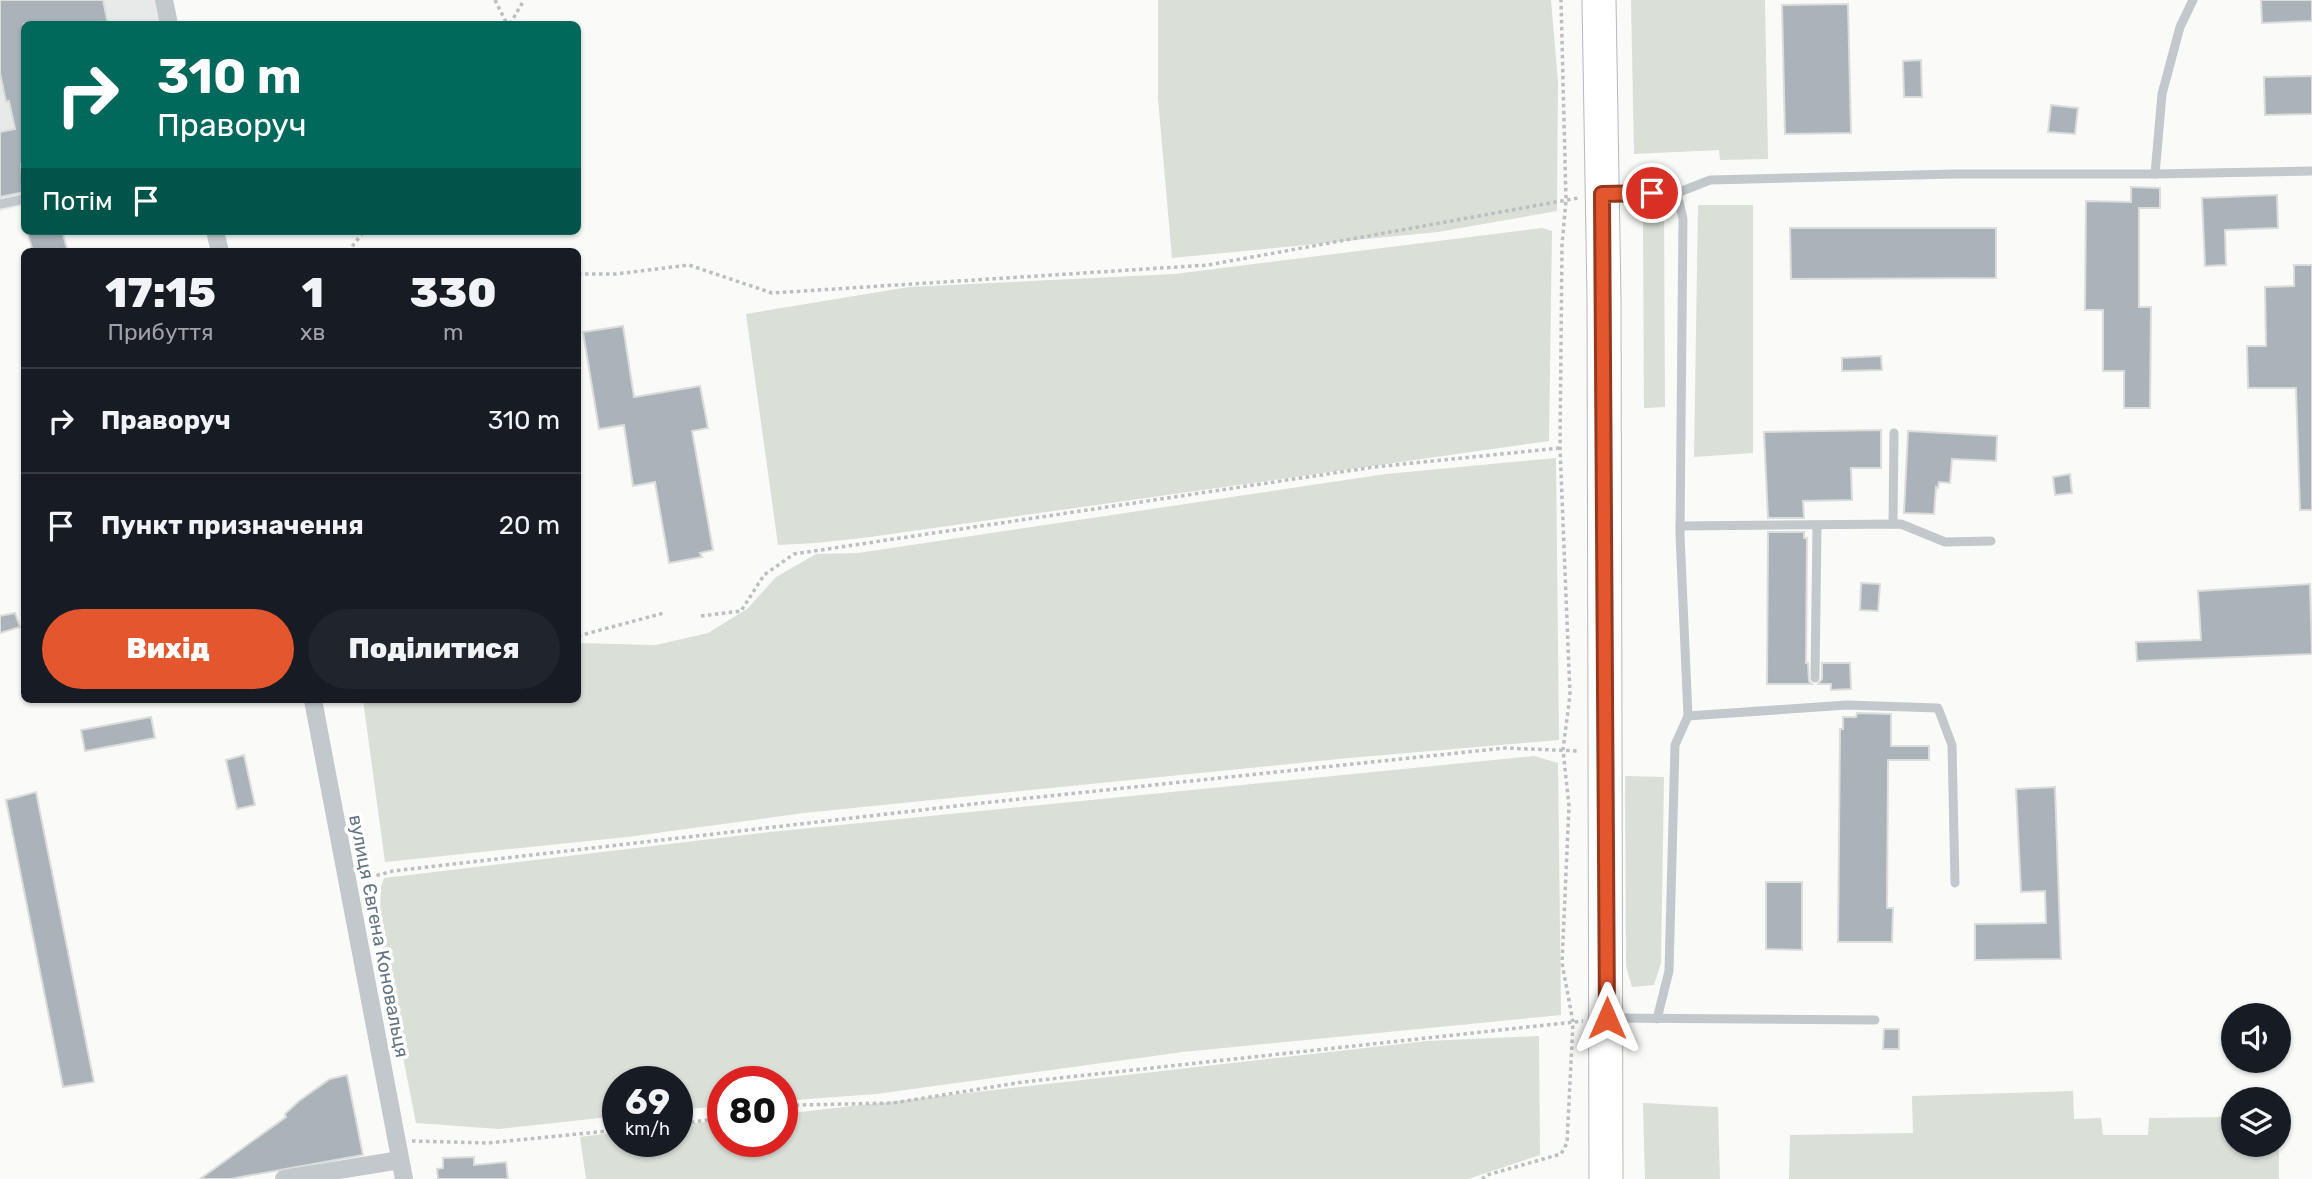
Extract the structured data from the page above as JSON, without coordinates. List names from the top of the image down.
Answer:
{
  "streets": {
    "street": ["вулиця Євгена Коновальця"]
  },
  "page": {
    "turn": ["310 m", "Праворуч"],
    "then": "Потім",
    "eta": [
      "17:15",
      "Прибуття",
      "1",
      "хв",
      "330",
      "m"
    ],
    "list": [
      {
        "name": "Праворуч",
        "value": "310 m"
      },
      {
        "name": "Пункт призначення",
        "value": "20 m"
      }
    ],
    "buttons": ["Вихід", "Поділитися"],
    "speed": "69 km/h",
    "limit": "80"
  }
}
